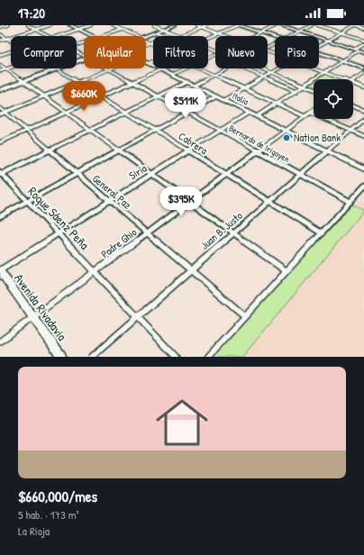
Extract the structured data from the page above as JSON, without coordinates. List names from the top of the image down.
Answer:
{
  "streets": {
    "main road": ["Italia", "Avenida Rivadavia"],
    "street": [
      "Cabrera",
      "Bernardo de Irigoyen",
      "Siria",
      "General Paz",
      "Roque Sáenz Peña",
      "Juan B. Justo",
      "Padre Ghio"
    ]
  },
  "crossings": [
    ["Italia", "Siria"],
    ["Italia", "Juan B. Justo"],
    ["Italia", "Padre Ghio"],
    ["Cabrera", "Siria"],
    ["Cabrera", "Juan B. Justo"],
    ["Cabrera", "Padre Ghio"],
    ["Bernardo de Irigoyen", "Siria"],
    ["Bernardo de Irigoyen", "Juan B. Justo"],
    ["Bernardo de Irigoyen", "Padre Ghio"],
    ["Siria", "General Paz"],
    ["Siria", "Roque Sáenz Peña"],
    ["Siria", "Avenida Rivadavia"],
    ["General Paz", "Juan B. Justo"],
    ["General Paz", "Padre Ghio"],
    ["Roque Sáenz Peña", "Juan B. Justo"],
    ["Roque Sáenz Peña", "Padre Ghio"],
    ["Padre Ghio", "Avenida Rivadavia"]
  ],
  "places": ["Nation Bank"],
  "page": {
    "status": "17:20",
    "chip": [
      "Comprar",
      "Alquilar",
      "Filtros",
      "Nuevo",
      "Piso"
    ],
    "price": ["$660K", "$511K", "$395K"],
    "list": [
      {
        "name": "$660,000/mes",
        "note": "5 hab. · 173 m² · La Rioja"
      }
    ]
  }
}
